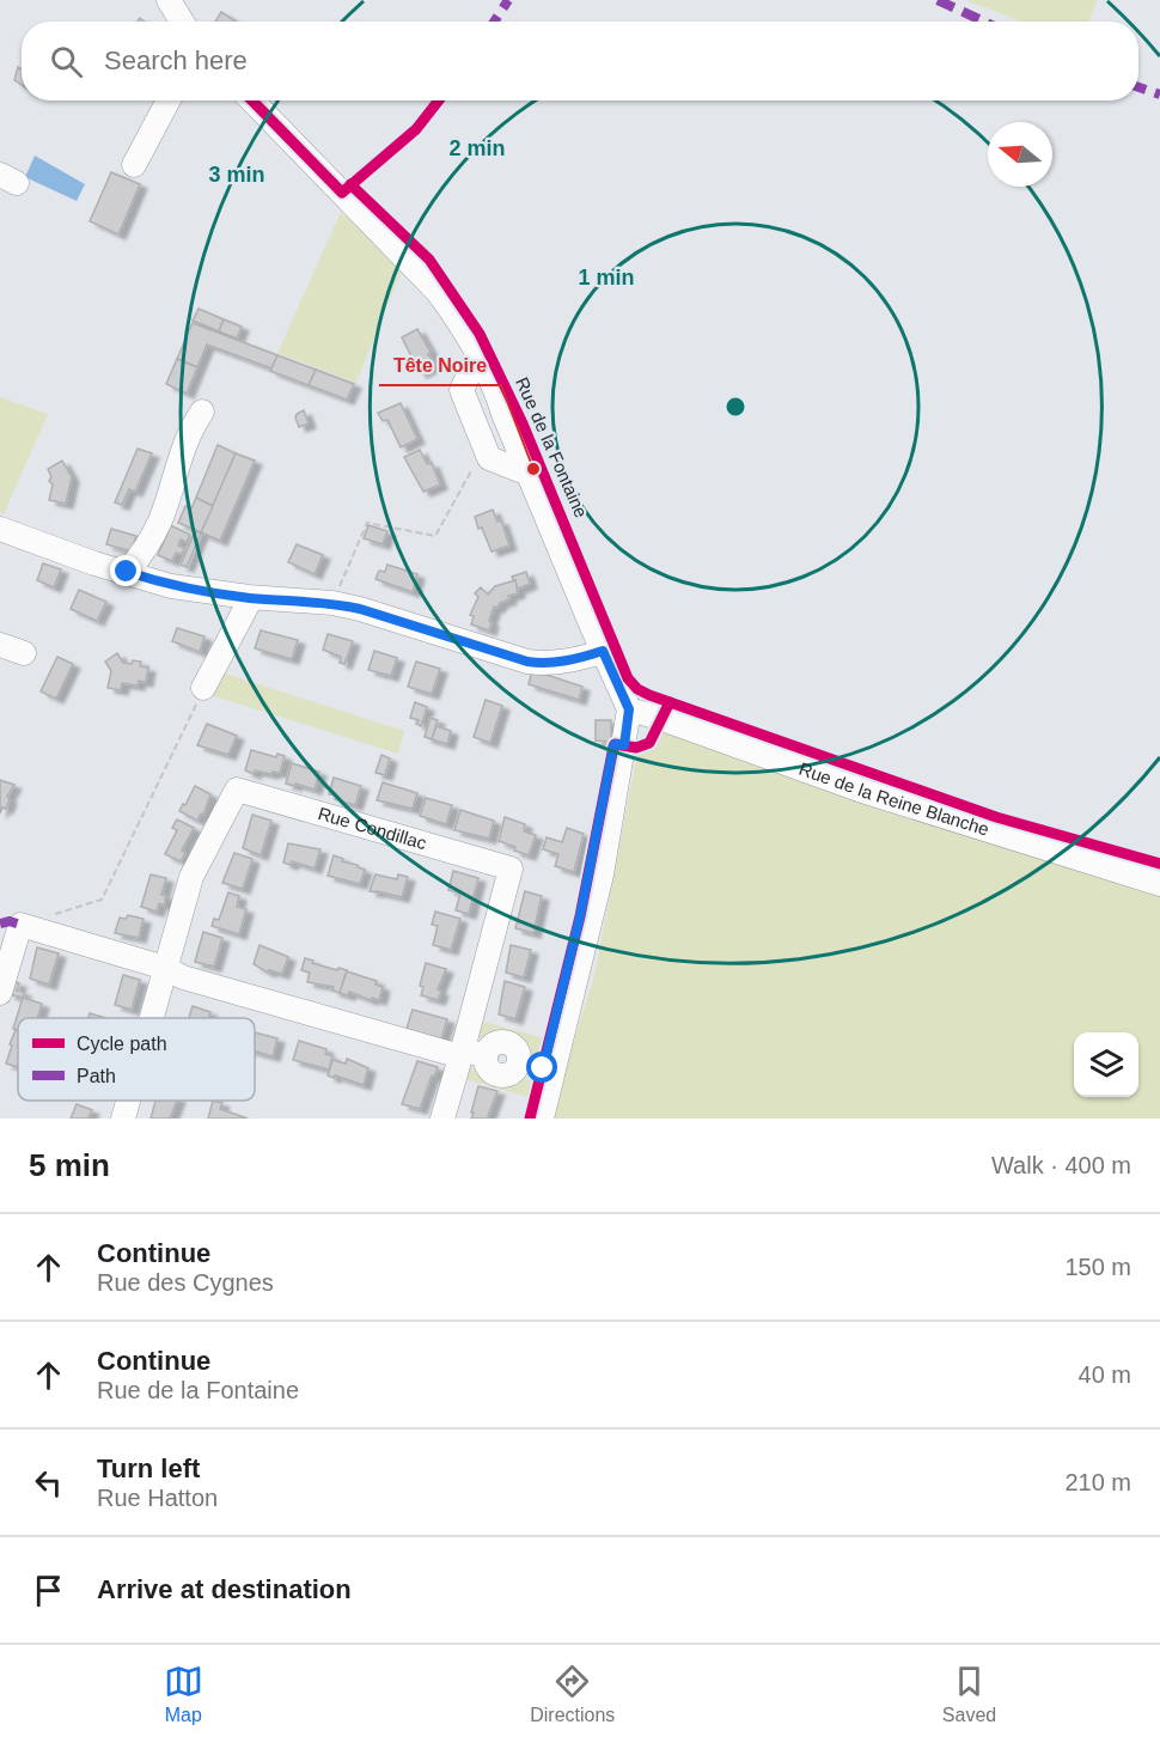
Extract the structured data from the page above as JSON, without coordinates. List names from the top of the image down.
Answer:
{
  "streets": {
    "street": ["Rue de la Fontaine", "Rue de la Reine Blanche", "Rue Condillac"]
  },
  "crossings": [
    ["Rue de la Fontaine", "Rue de la Reine Blanche"]
  ],
  "places": ["Tête Noire"],
  "legend": ["Cycle path", "Path"],
  "north": "left",
  "page": {
    "search": "Search here",
    "heading": ["5 min", "Walk · 400 m"],
    "list": [
      ["Continue", "Rue des Cygnes", "150 m"],
      ["Continue", "Rue de la Fontaine", "40 m"],
      ["Turn left", "Rue Hatton", "210 m"],
      "Arrive at destination"
    ],
    "nav": ["Map", "Directions", "Saved"]
  },
  "rings": ["2 min", "3 min", "1 min"]
}
